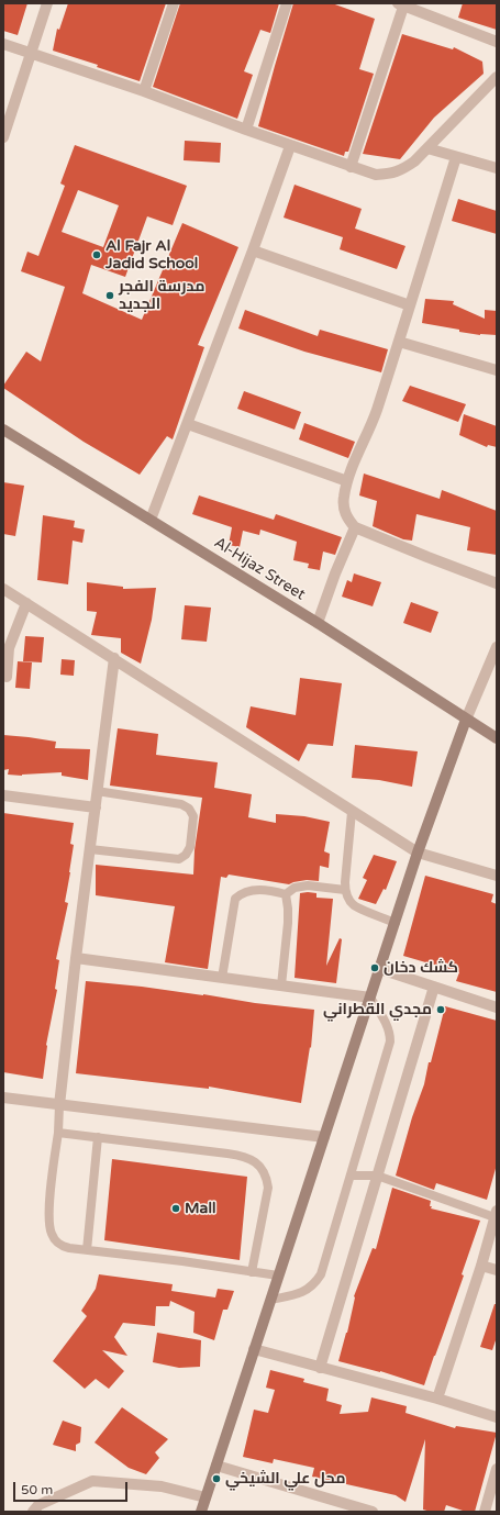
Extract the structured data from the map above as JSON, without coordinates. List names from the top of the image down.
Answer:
{
  "streets": {
    "street": ["Al-Hijaz Street"]
  },
  "places": [
    "Al Fajr Al Jadid School",
    "مدرسة الفجر الجديد",
    "كشك دخان",
    "مجدي القطراني",
    "Mall",
    "محل علي الشيخي"
  ],
  "scale_bar": "50 m"
}
